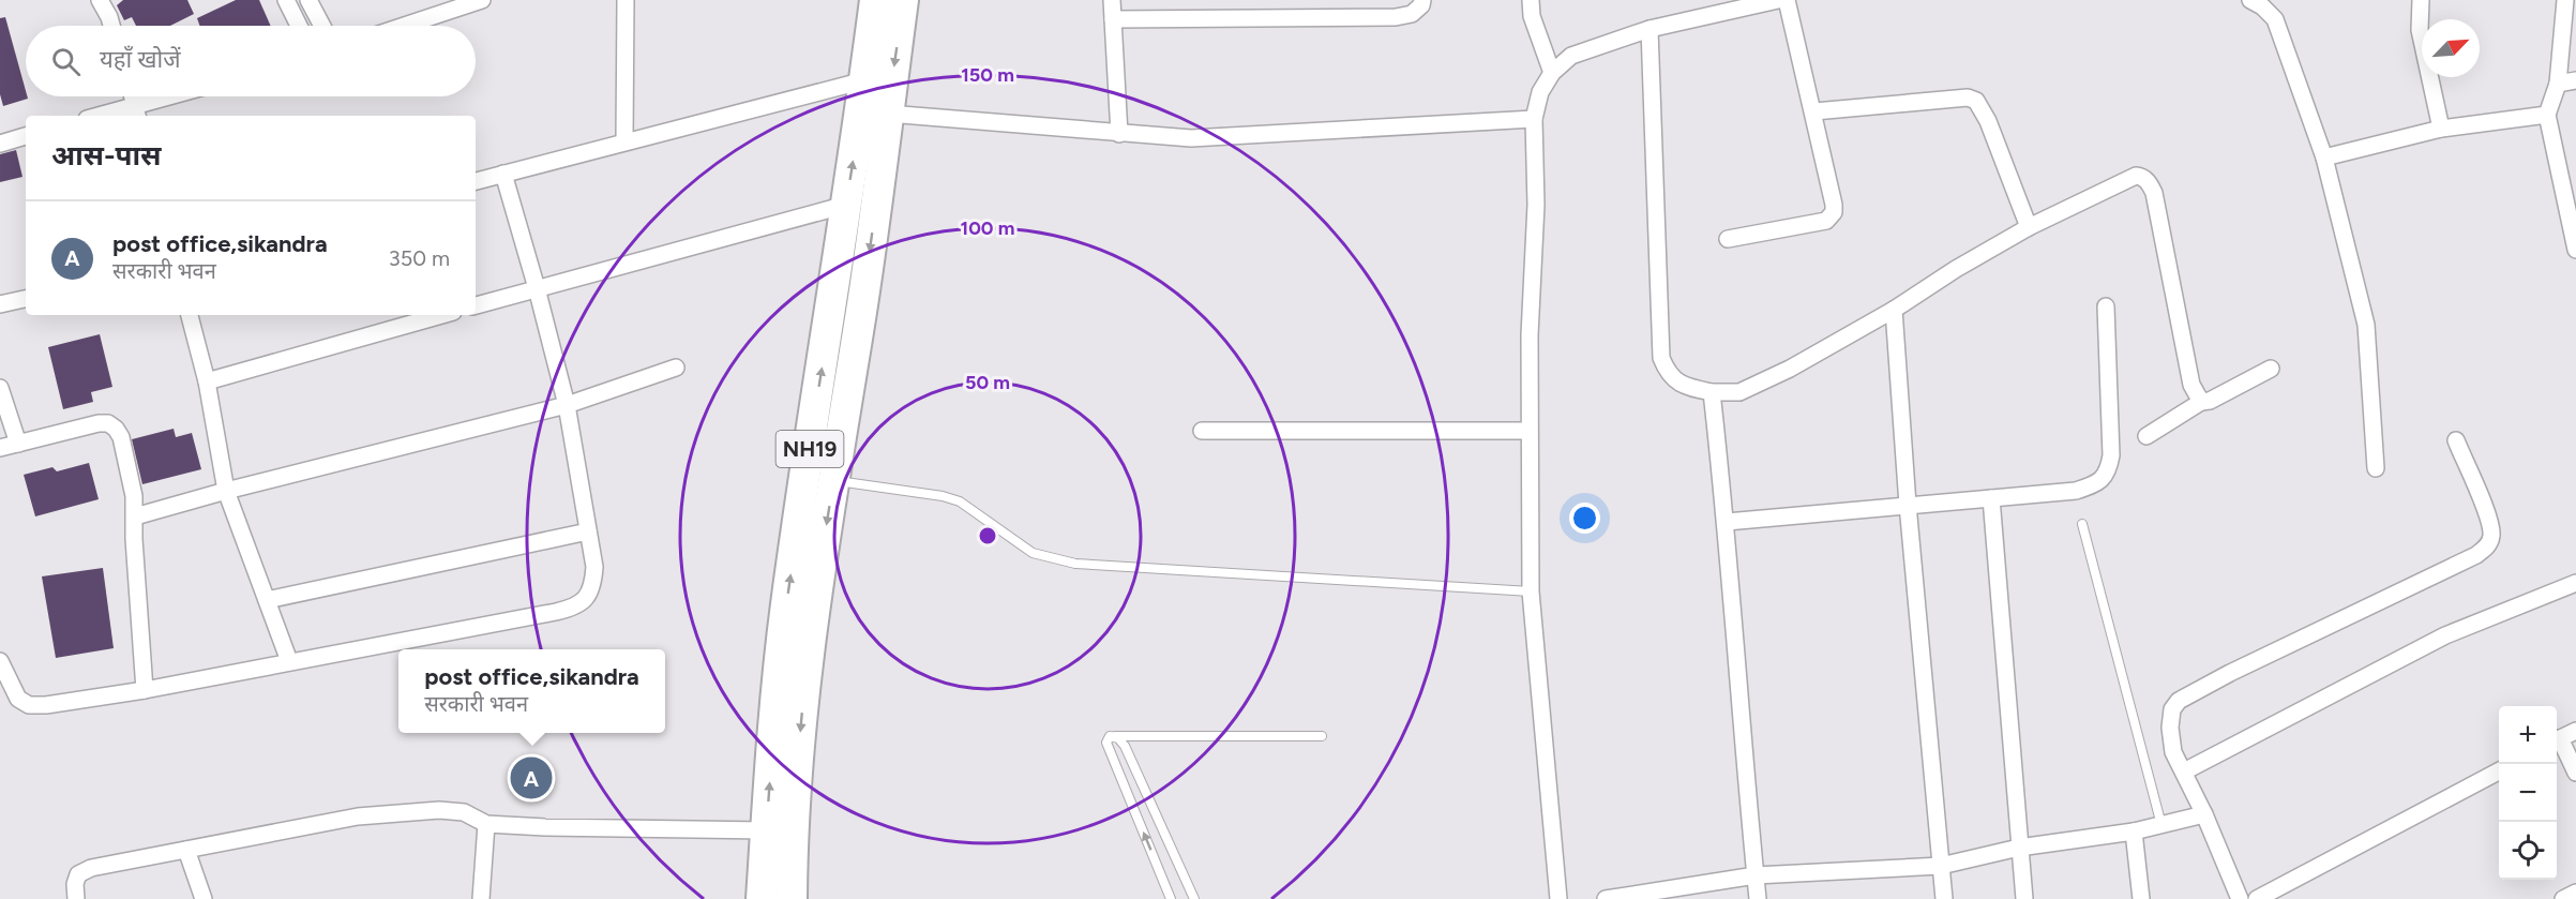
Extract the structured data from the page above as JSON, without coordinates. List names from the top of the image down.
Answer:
{
  "streets": {
    "highway": ["NH19"]
  },
  "north": "top right",
  "page": {
    "search": "यहाँ खोजें",
    "heading": "आस-पास",
    "list": [
      {
        "mark": "A",
        "name": "post office,sikandra",
        "note": "सरकारी भवन",
        "value": "350 m"
      }
    ],
    "popup": ["post office,sikandra", "सरकारी भवन"],
    "map_buttons": ["+", "−"],
    "pins": "A"
  },
  "rings": ["150 m", "100 m", "50 m"]
}
